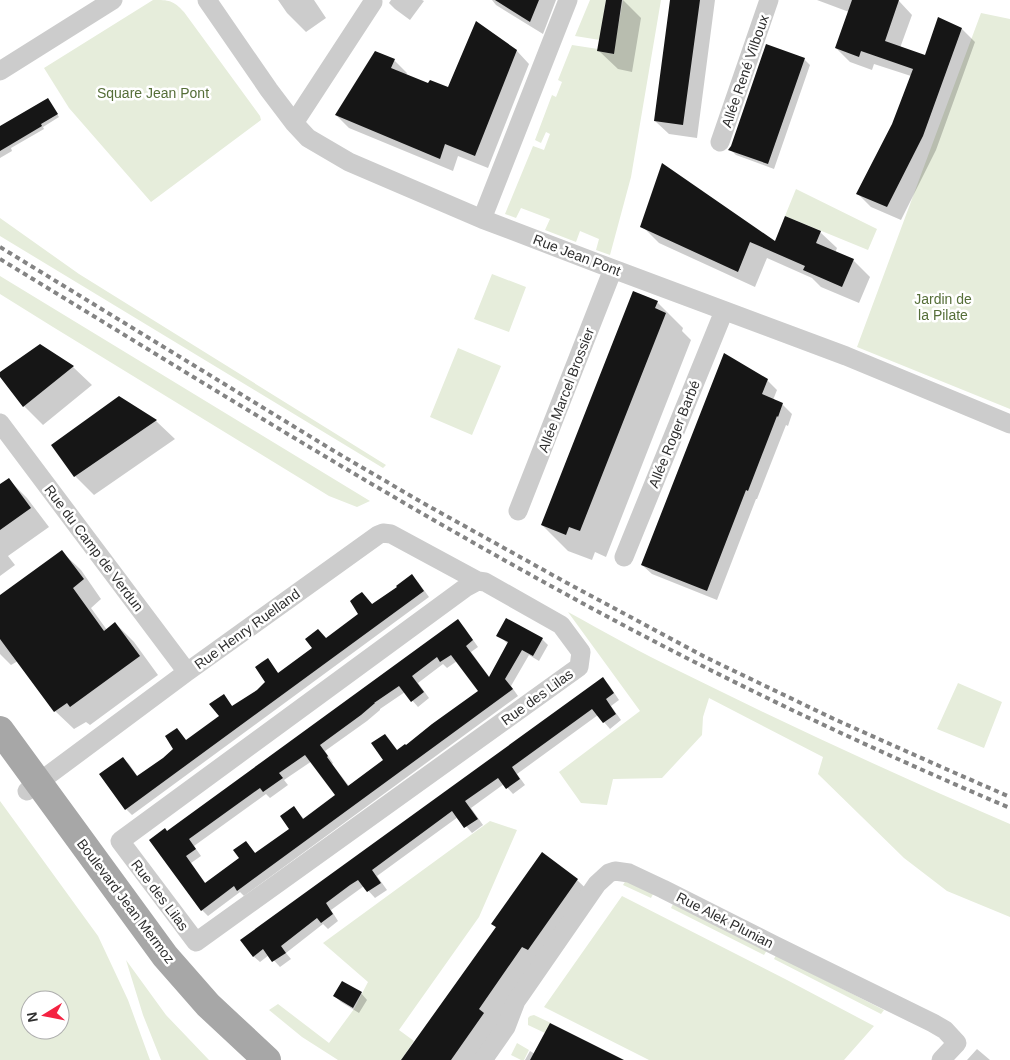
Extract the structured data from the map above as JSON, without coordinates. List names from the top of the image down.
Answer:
{
  "streets": {
    "main road": ["Boulevard Jean Mermoz"],
    "street": [
      "Allée René Vilboux",
      "Rue Jean Pont",
      "Allée Marcel Brossier",
      "Allée Roger Barbé",
      "Rue du Camp de Verdun",
      "Rue Henry Ruelland",
      "Rue des Lilas",
      "Rue Alek Plunian"
    ]
  },
  "crossings": [
    ["Rue Jean Pont", "Allée Marcel Brossier"],
    ["Rue Jean Pont", "Allée Roger Barbé"],
    ["Rue du Camp de Verdun", "Rue Henry Ruelland"],
    ["Rue Henry Ruelland", "Rue des Lilas"],
    ["Rue Henry Ruelland", "Boulevard Jean Mermoz"]
  ],
  "parks": ["Square Jean Pont", "Jardin de la Pilate"],
  "north": "left"
}
